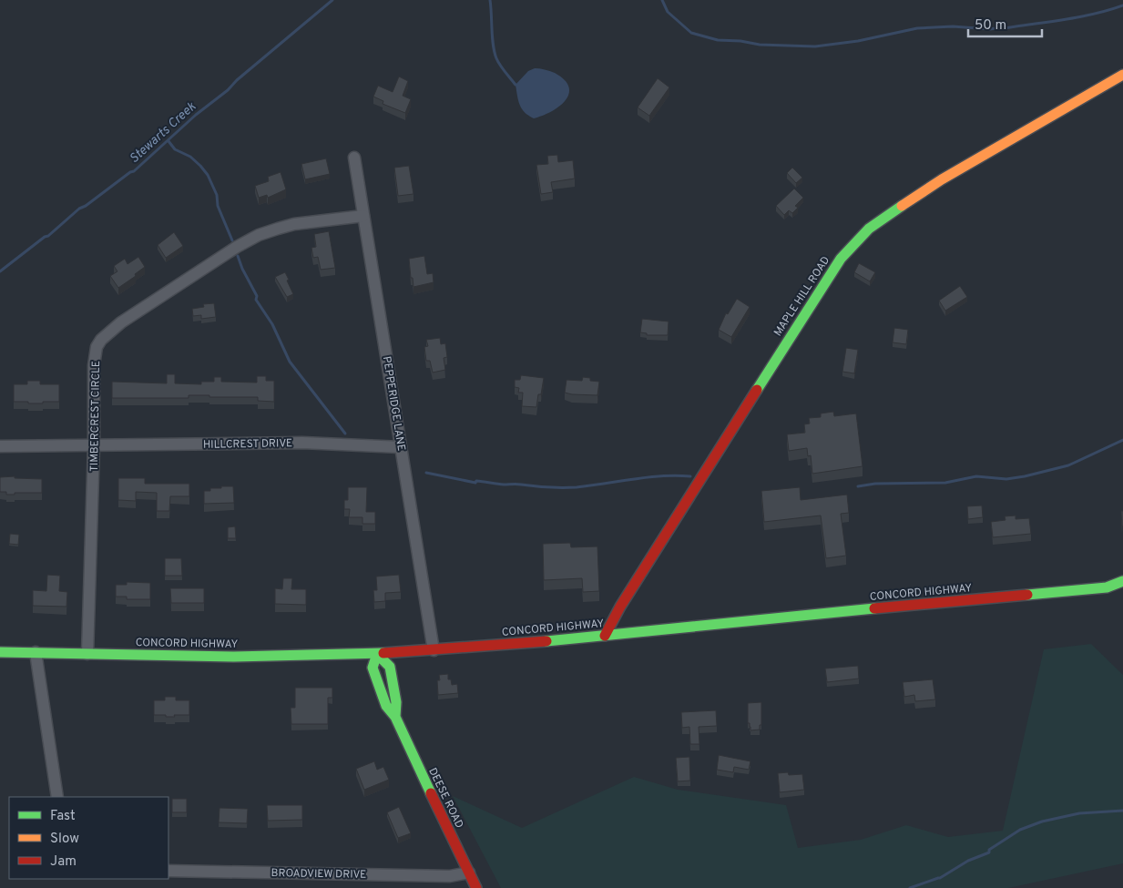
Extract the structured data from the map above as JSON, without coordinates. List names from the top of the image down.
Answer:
{
  "streets": {
    "main road": ["MAPLE HILL ROAD", "CONCORD HIGHWAY", "DEESE ROAD"],
    "street": [
      "PEPPERIDGE LANE",
      "TIMBERCREST CIRCLE",
      "HILLCREST DRIVE",
      "BROADVIEW DRIVE"
    ]
  },
  "crossings": [
    ["MAPLE HILL ROAD", "CONCORD HIGHWAY"],
    ["PEPPERIDGE LANE", "TIMBERCREST CIRCLE"],
    ["PEPPERIDGE LANE", "HILLCREST DRIVE"],
    ["PEPPERIDGE LANE", "CONCORD HIGHWAY"],
    ["TIMBERCREST CIRCLE", "HILLCREST DRIVE"],
    ["TIMBERCREST CIRCLE", "CONCORD HIGHWAY"],
    ["CONCORD HIGHWAY", "DEESE ROAD"],
    ["DEESE ROAD", "BROADVIEW DRIVE"]
  ],
  "water": ["Stewarts Creek"],
  "legend": ["Fast", "Slow", "Jam"],
  "scale_bar": "50 m"
}
